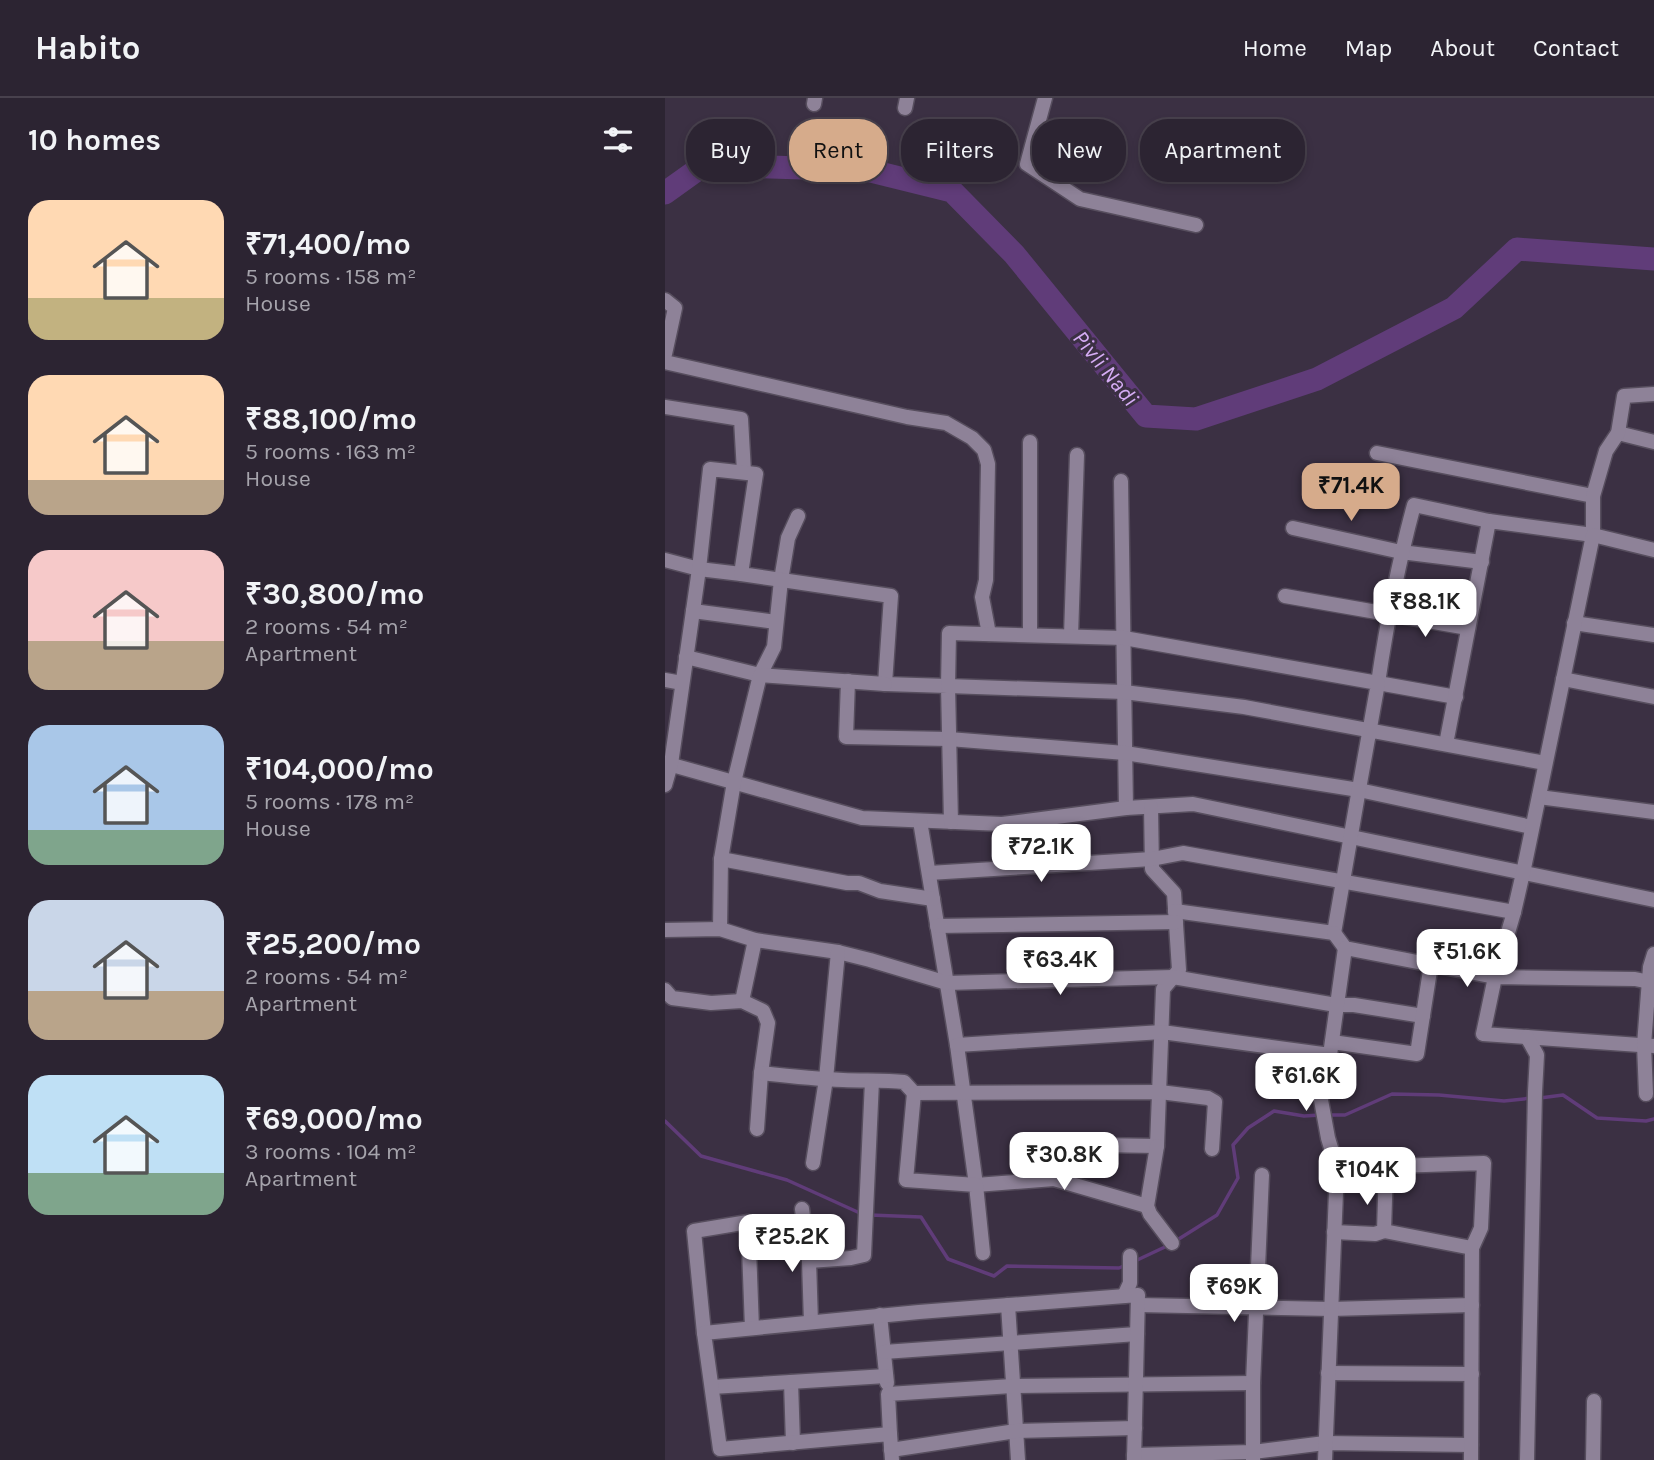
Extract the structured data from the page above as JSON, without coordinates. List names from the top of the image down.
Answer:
{
  "water": ["Pivli Nadi"],
  "page": {
    "header": "Habito",
    "nav": [
      "Home",
      "Map",
      "About",
      "Contact"
    ],
    "heading": "10 homes",
    "chip": [
      "Buy",
      "Rent",
      "Filters",
      "New",
      "Apartment"
    ],
    "list": [
      {
        "name": "₹71,400/mo",
        "note": "5 rooms · 158 m² · House"
      },
      {
        "name": "₹88,100/mo",
        "note": "5 rooms · 163 m² · House"
      },
      {
        "name": "₹30,800/mo",
        "note": "2 rooms · 54 m² · Apartment"
      },
      {
        "name": "₹104,000/mo",
        "note": "5 rooms · 178 m² · House"
      },
      {
        "name": "₹25,200/mo",
        "note": "2 rooms · 54 m² · Apartment"
      },
      {
        "name": "₹69,000/mo",
        "note": "3 rooms · 104 m² · Apartment"
      }
    ],
    "price": [
      "₹71.4K",
      "₹88.1K",
      "₹72.1K",
      "₹51.6K",
      "₹63.4K",
      "₹61.6K",
      "₹30.8K",
      "₹104K",
      "₹25.2K",
      "₹69K"
    ]
  }
}
